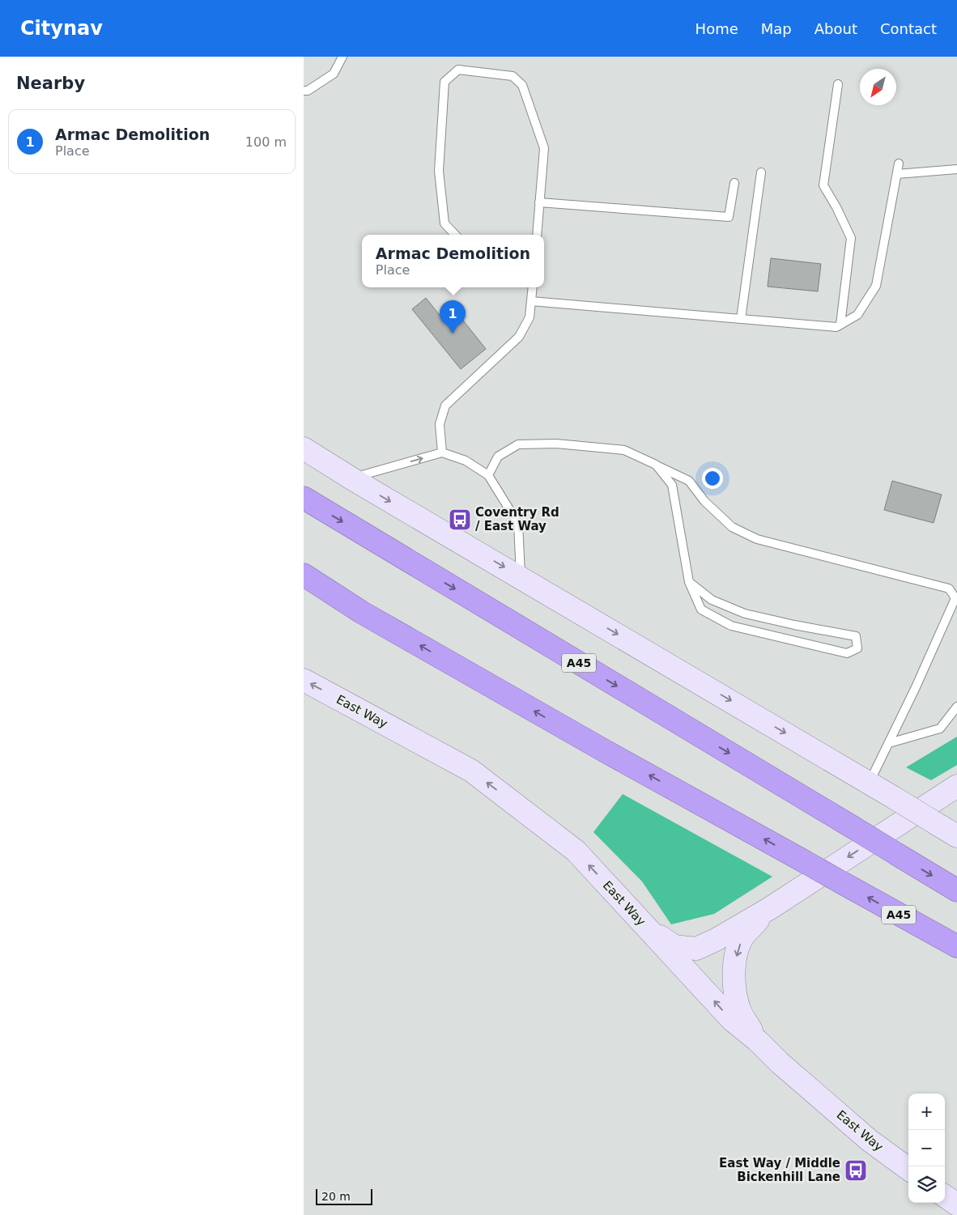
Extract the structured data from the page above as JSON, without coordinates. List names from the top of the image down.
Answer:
{
  "streets": {
    "highway": ["A45"],
    "street": ["East Way"]
  },
  "places": {
    "bus stop": ["Coventry Rd / East Way", "East Way / Middle Bickenhill Lane"]
  },
  "scale_bar": "20 m",
  "north": "bottom left",
  "page": {
    "header": "Citynav",
    "nav": [
      "Home",
      "Map",
      "About",
      "Contact"
    ],
    "heading": "Nearby",
    "list": [
      {
        "mark": "1",
        "name": "Armac Demolition",
        "note": "Place",
        "value": "100 m"
      }
    ],
    "popup": ["Armac Demolition", "Place"],
    "pins": "1",
    "map_buttons": ["+", "−"],
    "scale": "20 m"
  }
}
